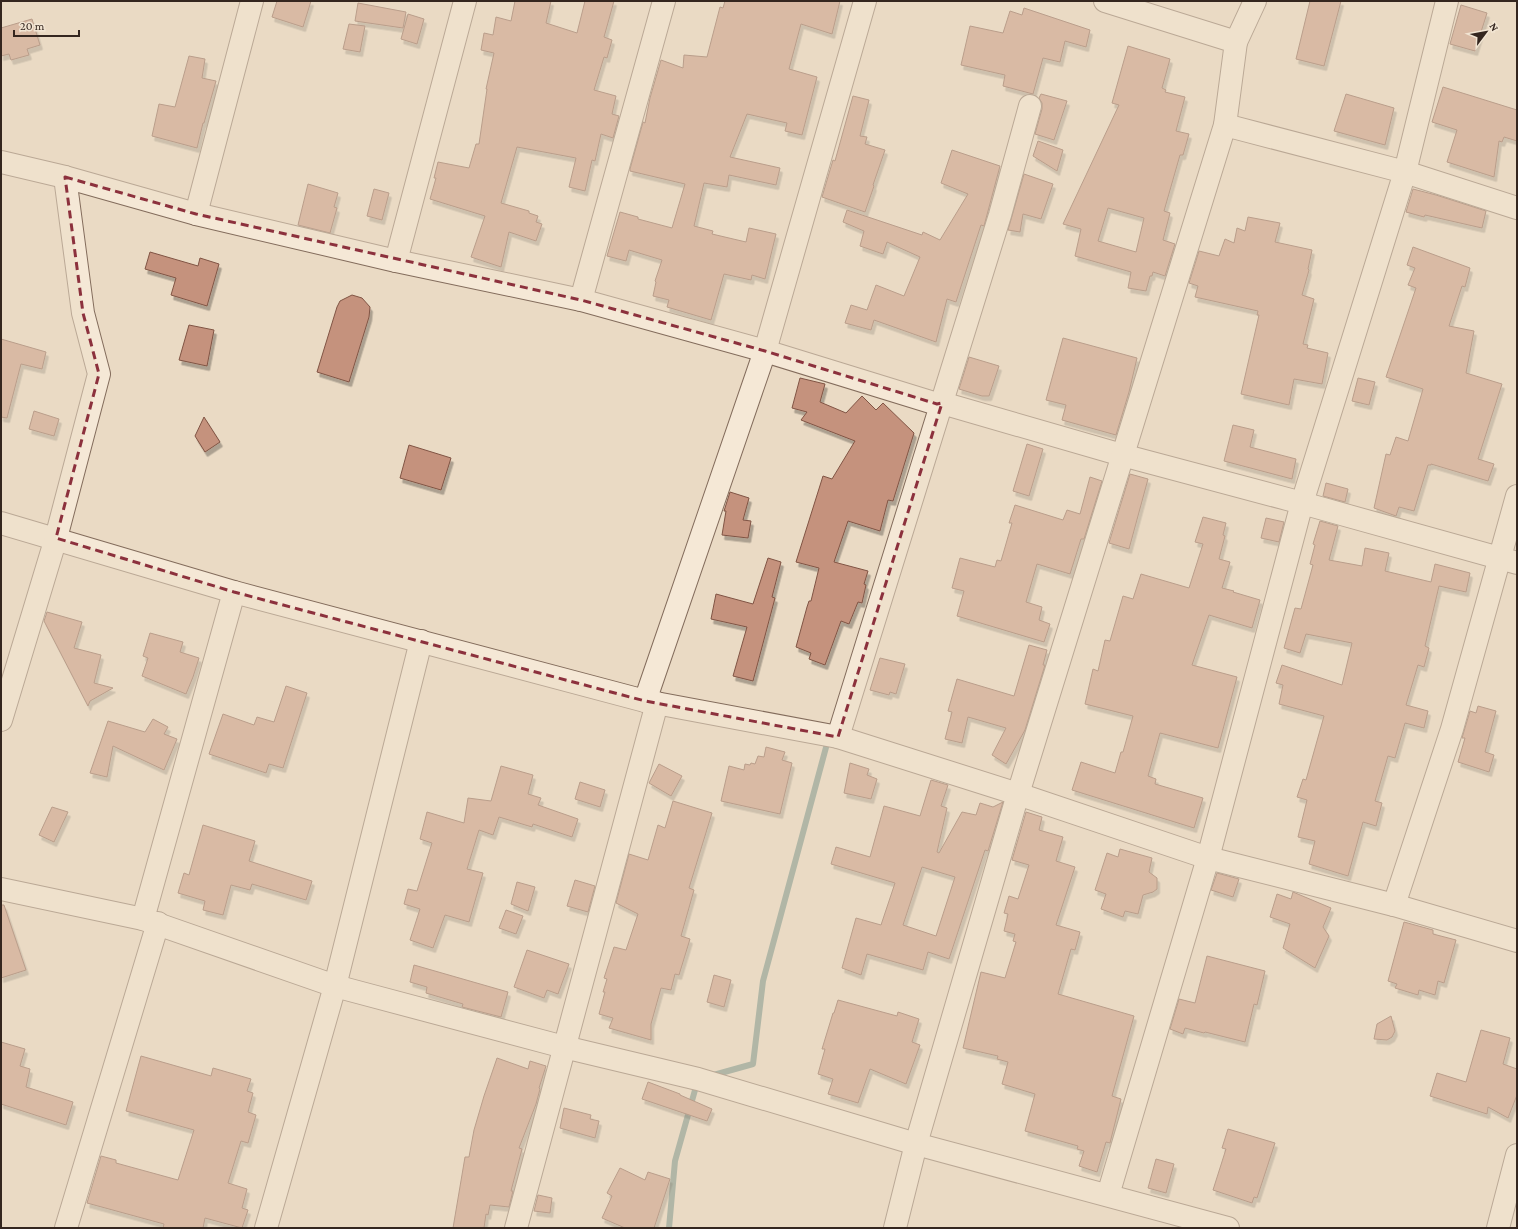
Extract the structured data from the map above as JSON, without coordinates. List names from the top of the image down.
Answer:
{
  "scale_bar": "20 m",
  "north": "top right"
}
